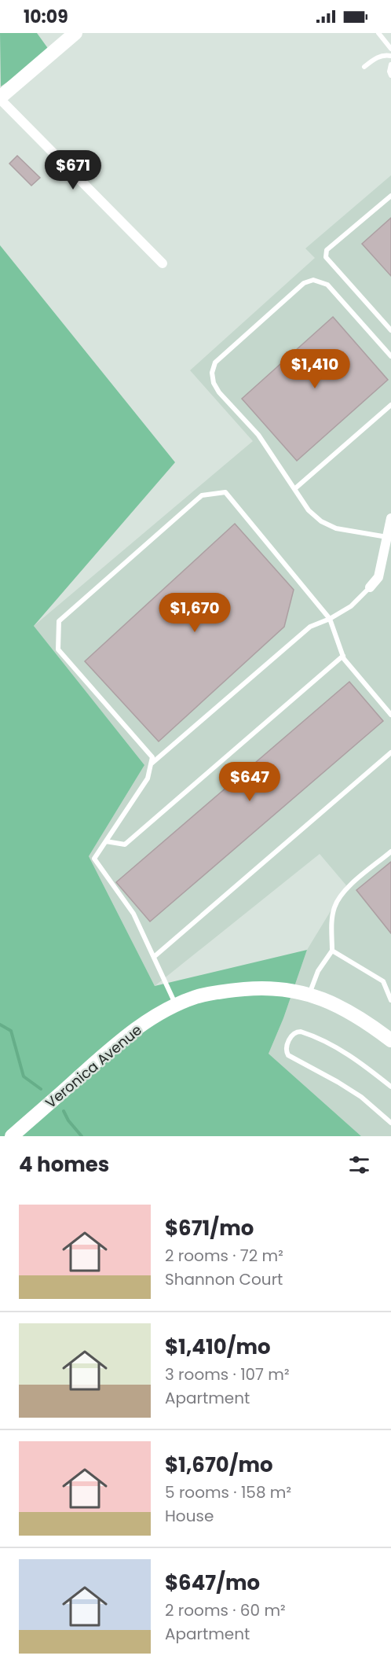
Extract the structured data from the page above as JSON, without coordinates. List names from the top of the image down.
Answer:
{
  "streets": {
    "street": ["Veronica Avenue"]
  },
  "page": {
    "status": "10:09",
    "price": [
      "$671",
      "$1,410",
      "$1,670",
      "$647"
    ],
    "heading": "4 homes",
    "list": [
      {
        "name": "$671/mo",
        "note": "2 rooms · 72 m² · Shannon Court"
      },
      {
        "name": "$1,410/mo",
        "note": "3 rooms · 107 m² · Apartment"
      },
      {
        "name": "$1,670/mo",
        "note": "5 rooms · 158 m² · House"
      },
      {
        "name": "$647/mo",
        "note": "2 rooms · 60 m² · Apartment"
      }
    ]
  }
}
